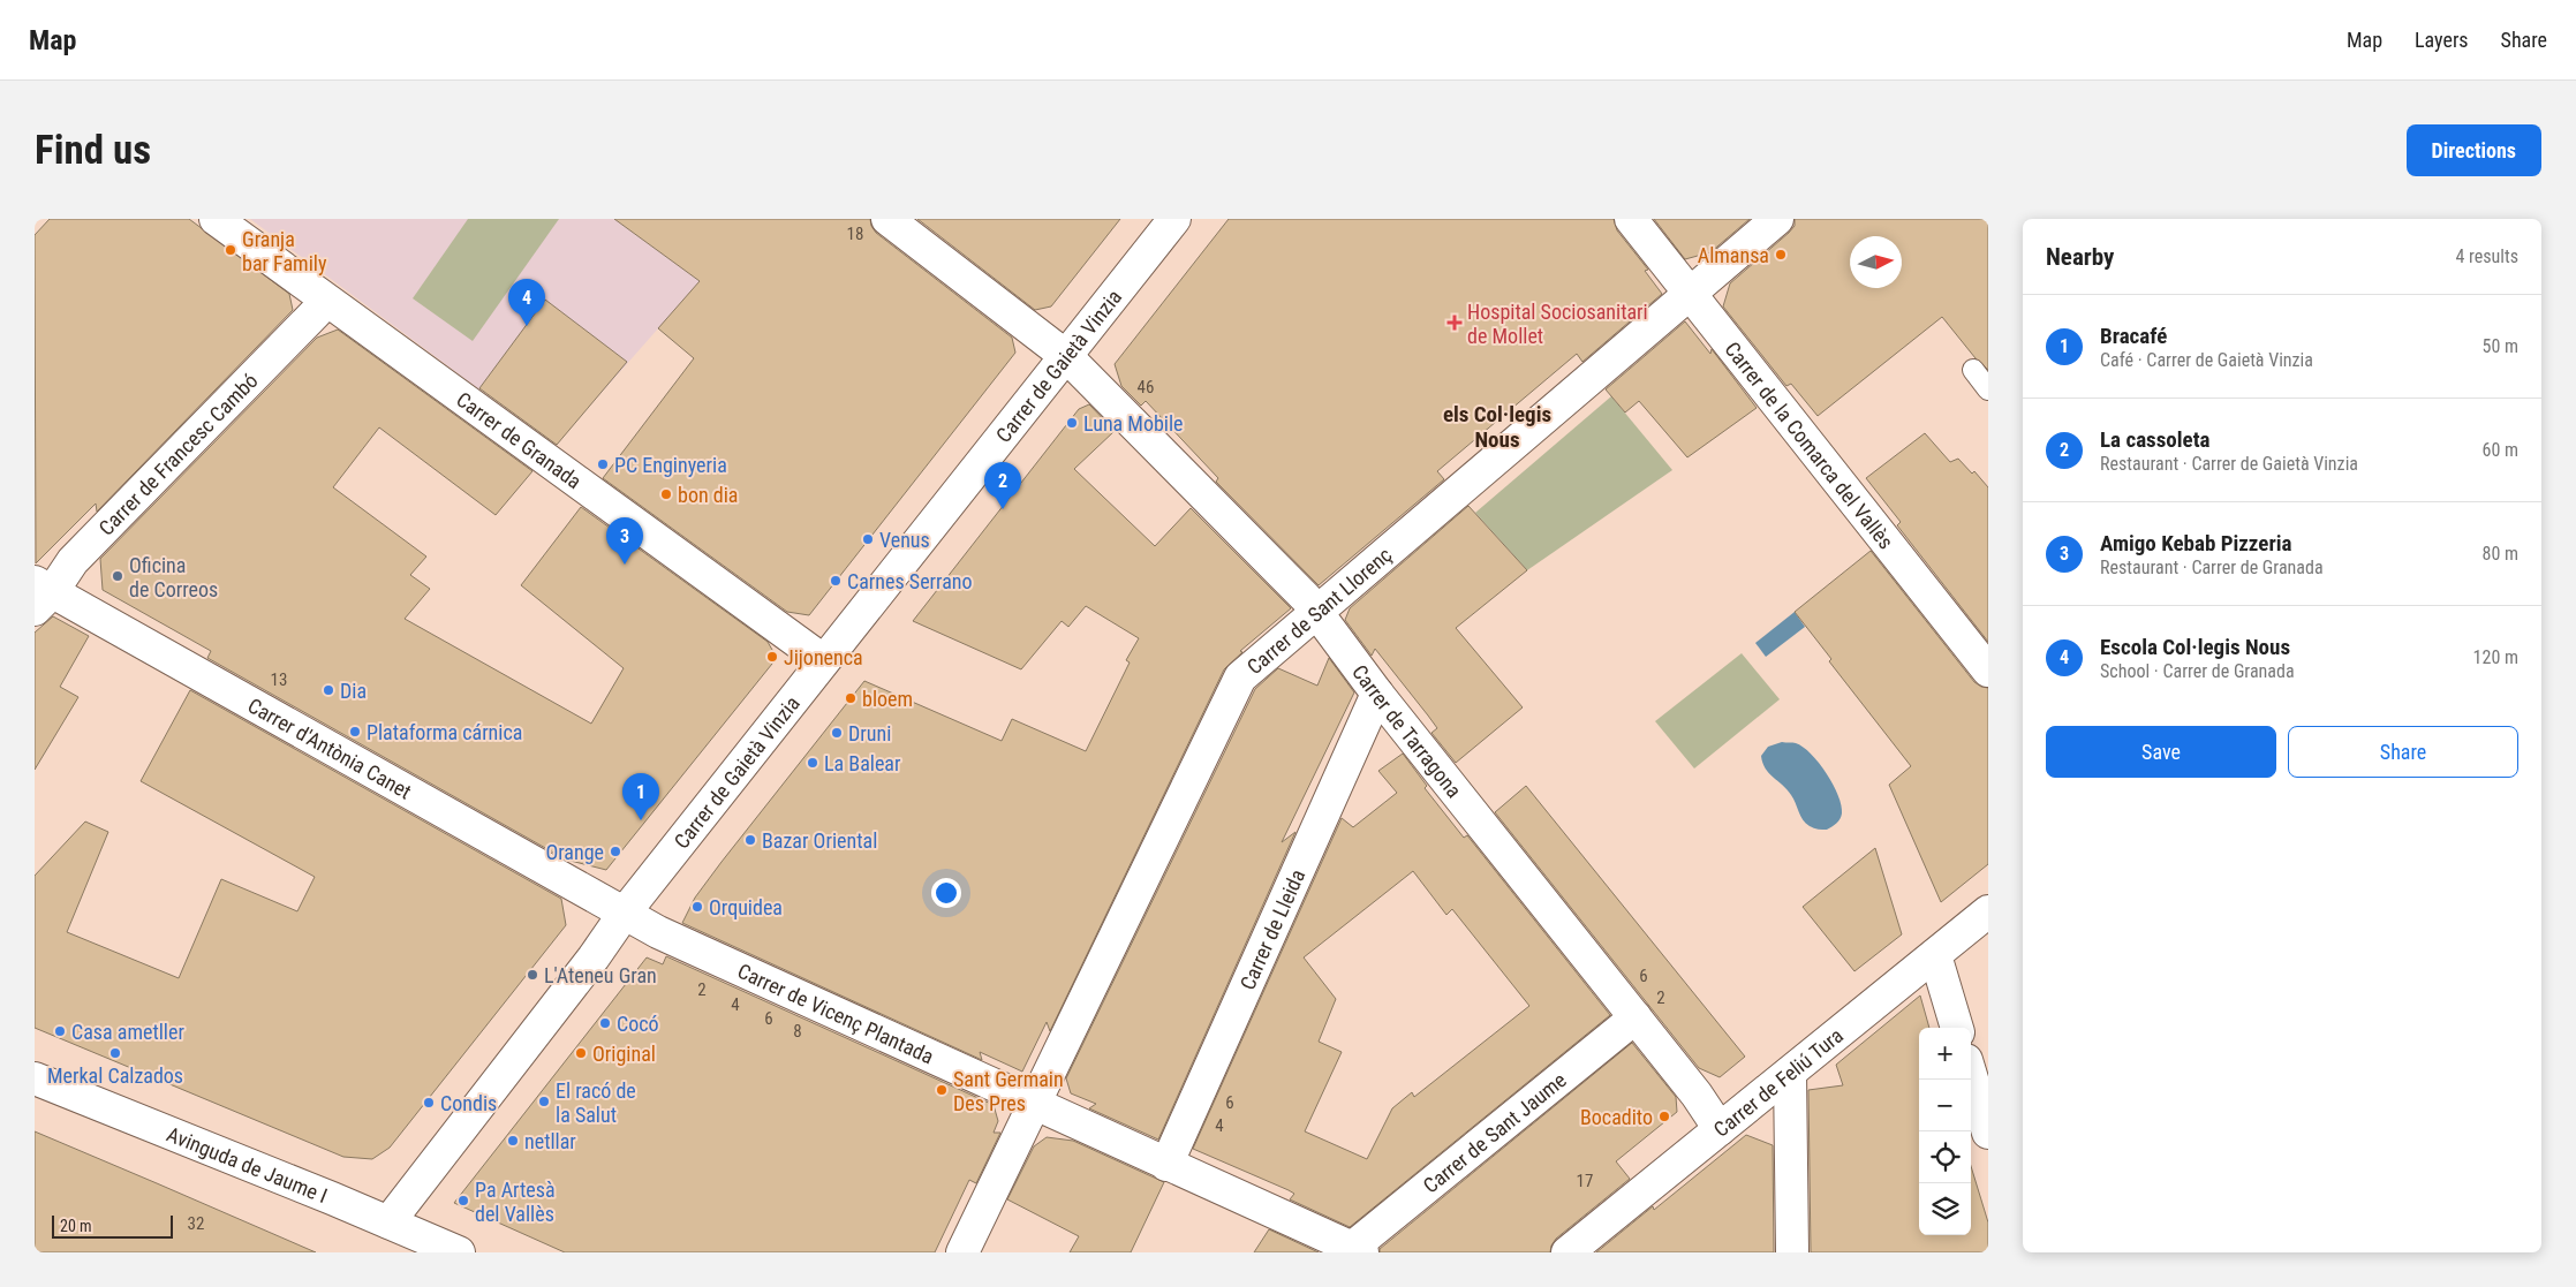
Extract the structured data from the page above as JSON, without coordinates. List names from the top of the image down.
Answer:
{
  "streets": {
    "street": [
      "Carrer de Gaietà Vinzia",
      "Carrer de Granada",
      "Carrer de la Comarca del Vallès",
      "Carrer de Francesc Cambó",
      "Carrer de Sant Llorenç",
      "Carrer de Tarragona",
      "Carrer d'Antònia Canet",
      "Carrer de Lleida",
      "Carrer de Vicenç Plantada",
      "Carrer de Feliú Tura",
      "Carrer de Sant Jaume",
      "Avinguda de Jaume I"
    ]
  },
  "crossings": [
    ["Carrer de Gaietà Vinzia", "Carrer de Granada"],
    ["Carrer de Gaietà Vinzia", "Carrer de Tarragona"],
    ["Carrer de Gaietà Vinzia", "Carrer d'Antònia Canet"],
    ["Carrer de Gaietà Vinzia", "Carrer de Vicenç Plantada"],
    ["Carrer de Gaietà Vinzia", "Avinguda de Jaume I"],
    ["Carrer de Granada", "Carrer de Francesc Cambó"],
    ["Carrer de la Comarca del Vallès", "Carrer de Sant Llorenç"],
    ["Carrer de Francesc Cambó", "Carrer d'Antònia Canet"],
    ["Carrer de Sant Llorenç", "Carrer de Tarragona"],
    ["Carrer de Sant Llorenç", "Carrer de Vicenç Plantada"],
    ["Carrer de Tarragona", "Carrer de Lleida"],
    ["Carrer de Tarragona", "Carrer de Feliú Tura"],
    ["Carrer de Tarragona", "Carrer de Sant Jaume"],
    ["Carrer d'Antònia Canet", "Carrer de Vicenç Plantada"],
    ["Carrer de Lleida", "Carrer de Vicenç Plantada"],
    ["Carrer de Vicenç Plantada", "Carrer de Sant Jaume"]
  ],
  "districts": ["els Col·legis Nous"],
  "places": {
    "other": [
      "Granja bar Family",
      "Almansa",
      "Luna Mobile",
      "PC Enginyeria",
      "bon dia",
      "Venus",
      "Oficina de Correos",
      "Carnes Serrano",
      "Jijonenca",
      "Dia",
      "bloem",
      "Plataforma cárnica",
      "Druni",
      "La Balear",
      "Bazar Oriental",
      "Orange",
      "Orquidea",
      "L'Ateneu Gran",
      "Cocó",
      "Casa ametller",
      "Merkal Calzados",
      "Original",
      "Sant Germain Des Pres",
      "El racó de la Salut",
      "Condis",
      "Bocadito",
      "netllar",
      "Pa Artesà del Vallès"
    ],
    "health": ["Hospital Sociosanitari de Mollet"]
  },
  "house_numbers": [
    "18",
    "46",
    "13",
    "6",
    "2",
    "2",
    "4",
    "6",
    "8",
    "6",
    "4",
    "17",
    "32"
  ],
  "scale_bar": "20 m",
  "north": "right",
  "page": {
    "header": "Map",
    "nav": ["Map", "Layers", "Share"],
    "buttons": [
      "Directions",
      ["Save", "Share"]
    ],
    "title": "Find us",
    "heading": ["Nearby", "4 results"],
    "pins": [
      "4",
      "2",
      "3",
      "1"
    ],
    "list": [
      {
        "mark": "1",
        "name": "Bracafé",
        "note": "Café · Carrer de Gaietà Vinzia",
        "value": "50 m"
      },
      {
        "mark": "2",
        "name": "La cassoleta",
        "note": "Restaurant · Carrer de Gaietà Vinzia",
        "value": "60 m"
      },
      {
        "mark": "3",
        "name": "Amigo Kebab Pizzeria",
        "note": "Restaurant · Carrer de Granada",
        "value": "80 m"
      },
      {
        "mark": "4",
        "name": "Escola Col·legis Nous",
        "note": "School · Carrer de Granada",
        "value": "120 m"
      }
    ],
    "map_buttons": ["+", "−"],
    "scale": "20 m"
  }
}
